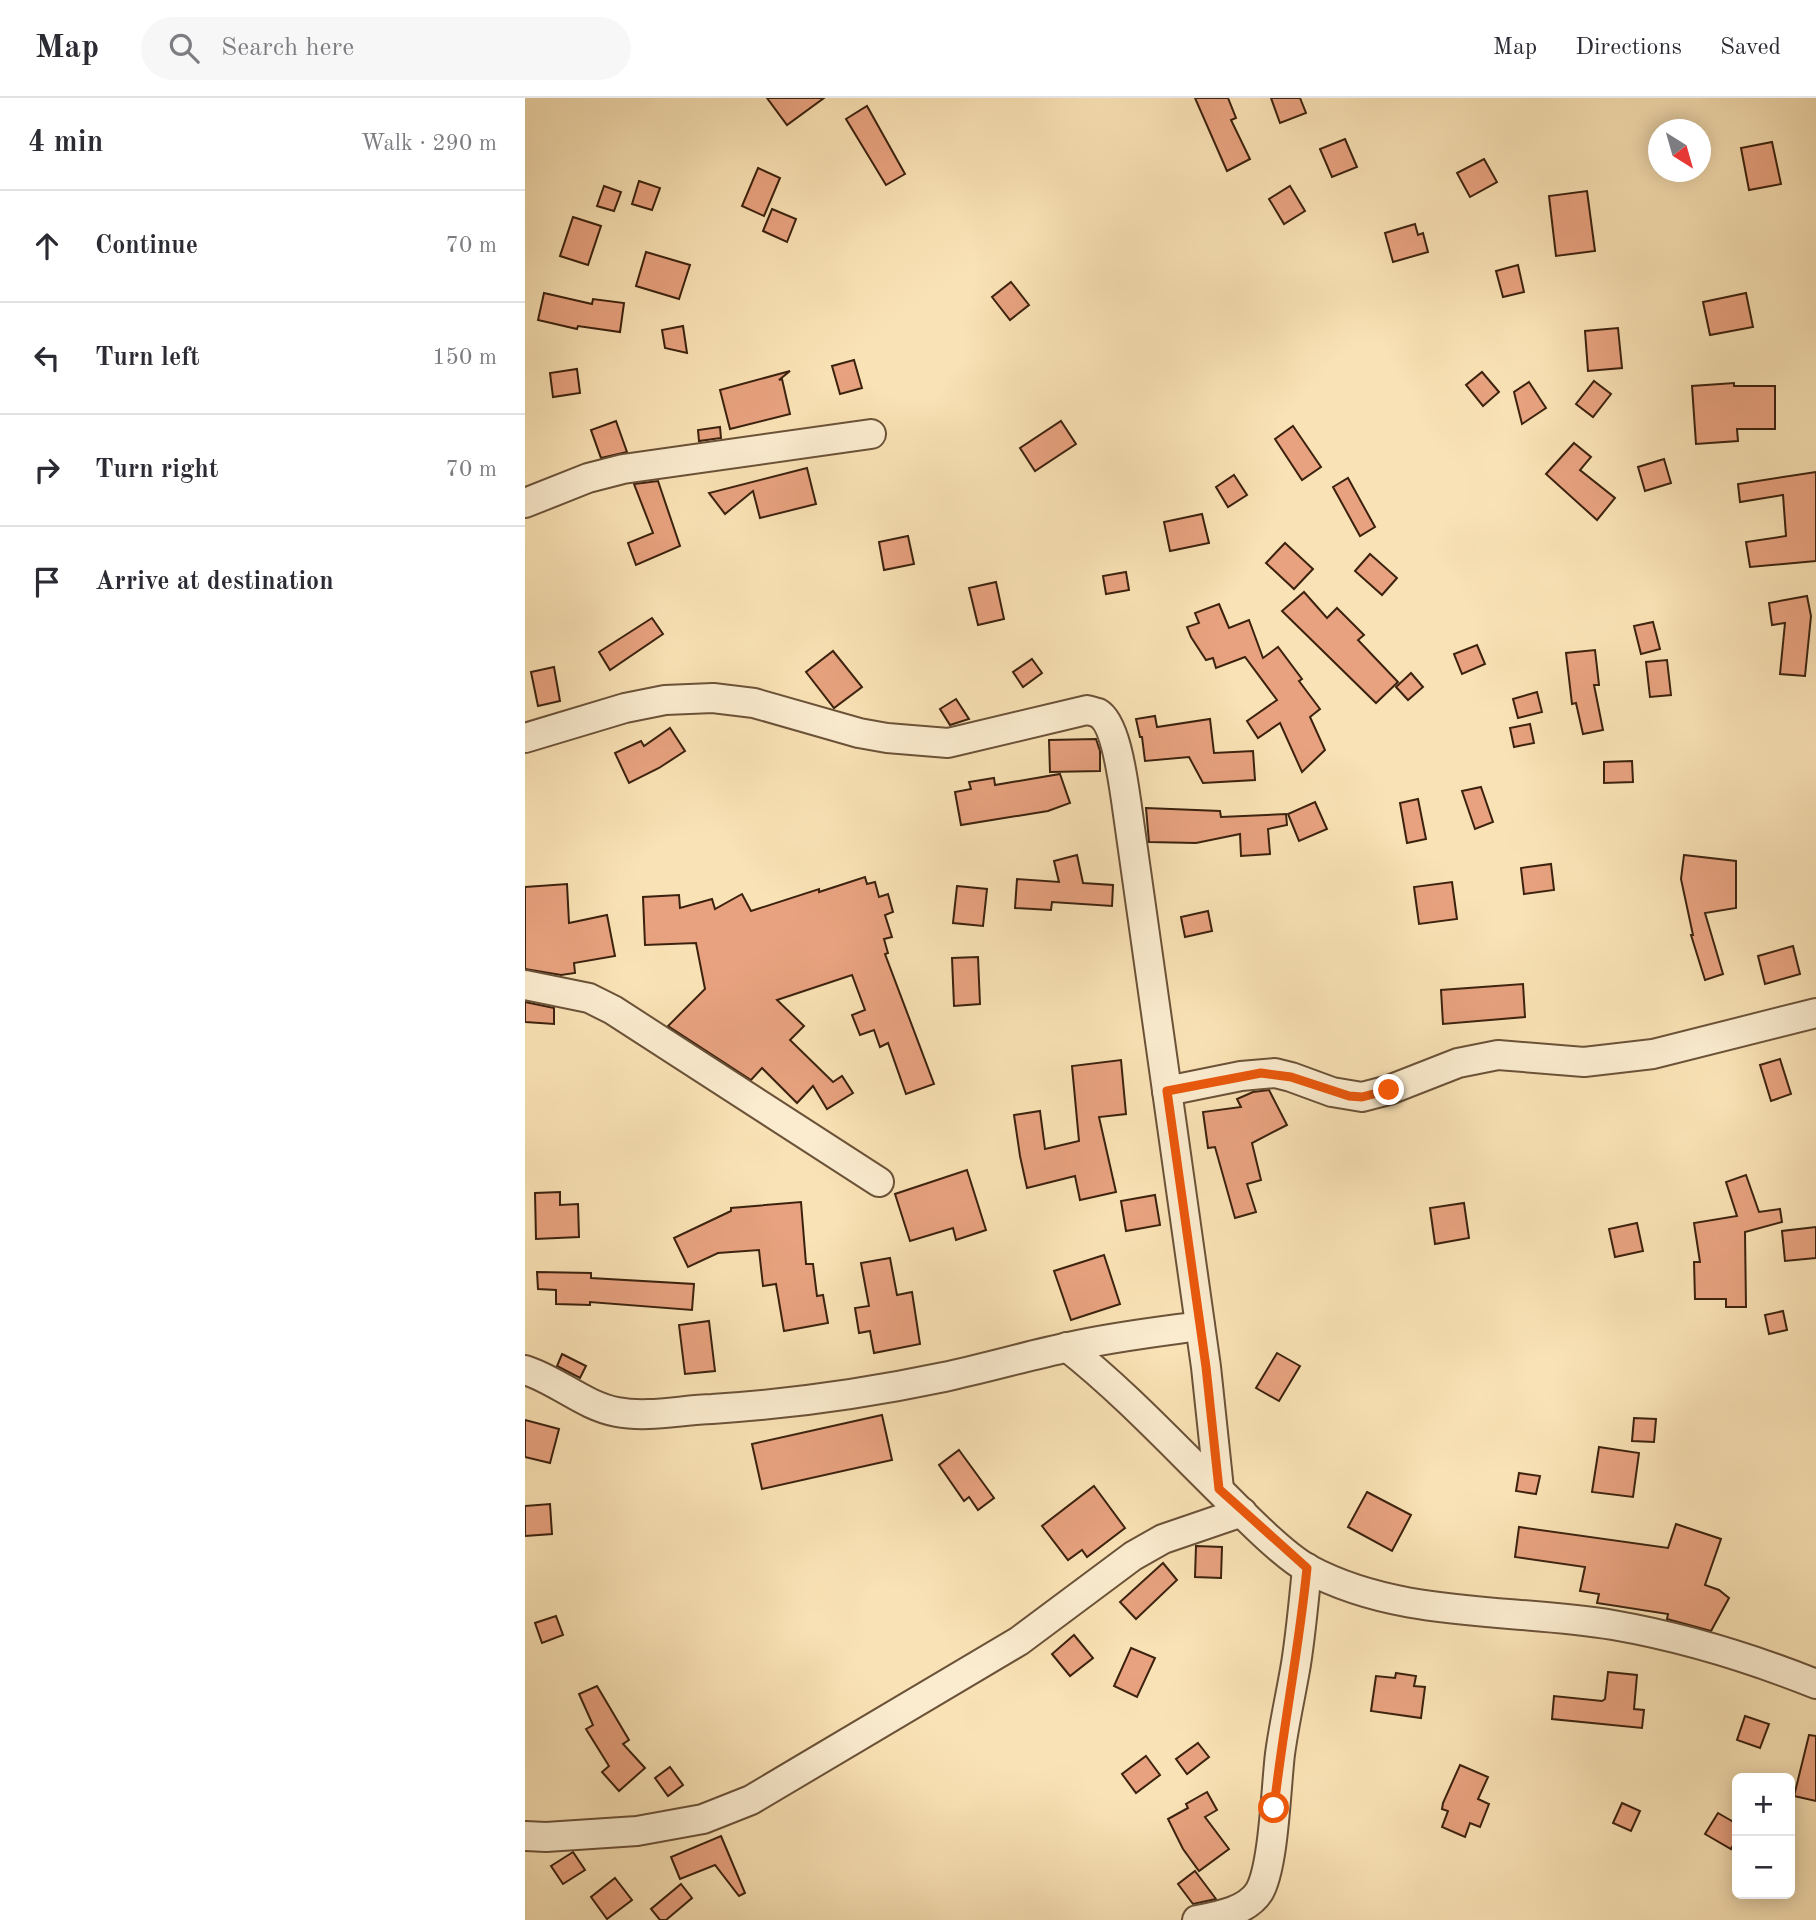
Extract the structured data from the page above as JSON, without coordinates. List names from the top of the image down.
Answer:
{
  "north": "bottom right",
  "page": {
    "header": "Map",
    "search": "Search here",
    "nav": ["Map", "Directions", "Saved"],
    "heading": ["4 min", "Walk · 290 m"],
    "list": [
      ["Continue", "70 m"],
      ["Turn left", "150 m"],
      ["Turn right", "70 m"],
      "Arrive at destination"
    ],
    "map_buttons": ["+", "−"]
  }
}
